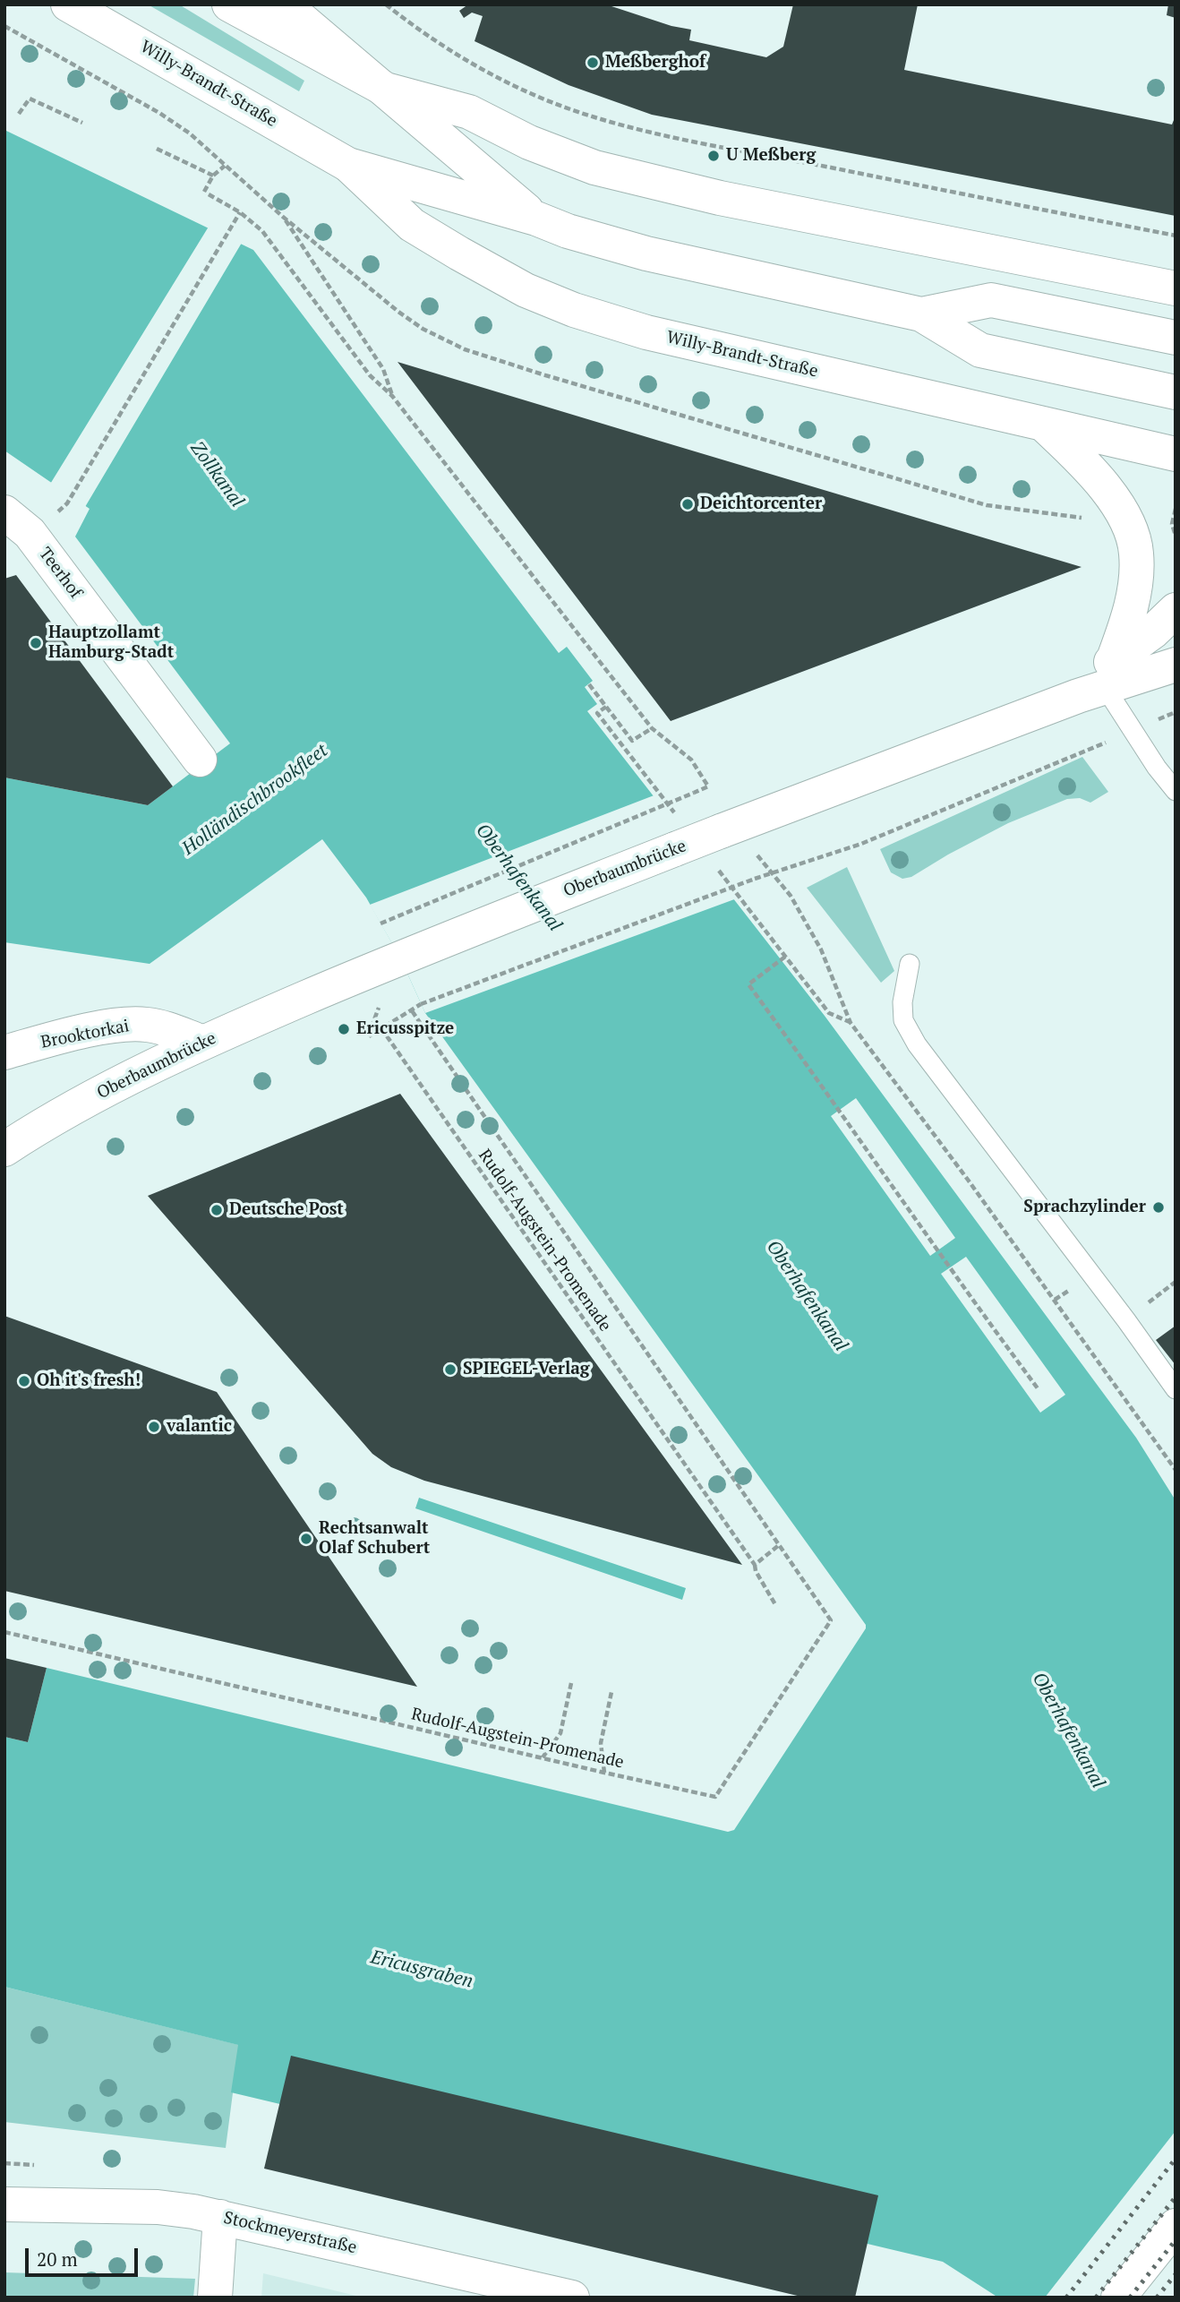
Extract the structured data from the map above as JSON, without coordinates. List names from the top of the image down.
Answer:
{
  "streets": {
    "main road": [
      "Willy-Brandt-Straße",
      "Teerhof",
      "Oberbaumbrücke",
      "Brooktorkai",
      "Stockmeyerstraße"
    ],
    "path": ["Rudolf-Augstein-Promenade"]
  },
  "crossings": [
    ["Oberbaumbrücke", "Brooktorkai"]
  ],
  "water": [
    "Zollkanal",
    "Holländischbrookfleet",
    "Oberhafenkanal",
    "Ericusgraben"
  ],
  "places": [
    "Meßberghof",
    "U Meßberg",
    "Deichtorcenter",
    "Hauptzollamt Hamburg-Stadt",
    "Ericusspitze",
    "Sprachzylinder",
    "Deutsche Post",
    "SPIEGEL-Verlag",
    "Oh it's fresh!",
    "valantic",
    "Rechtsanwalt Olaf Schubert"
  ],
  "scale_bar": "20 m"
}
